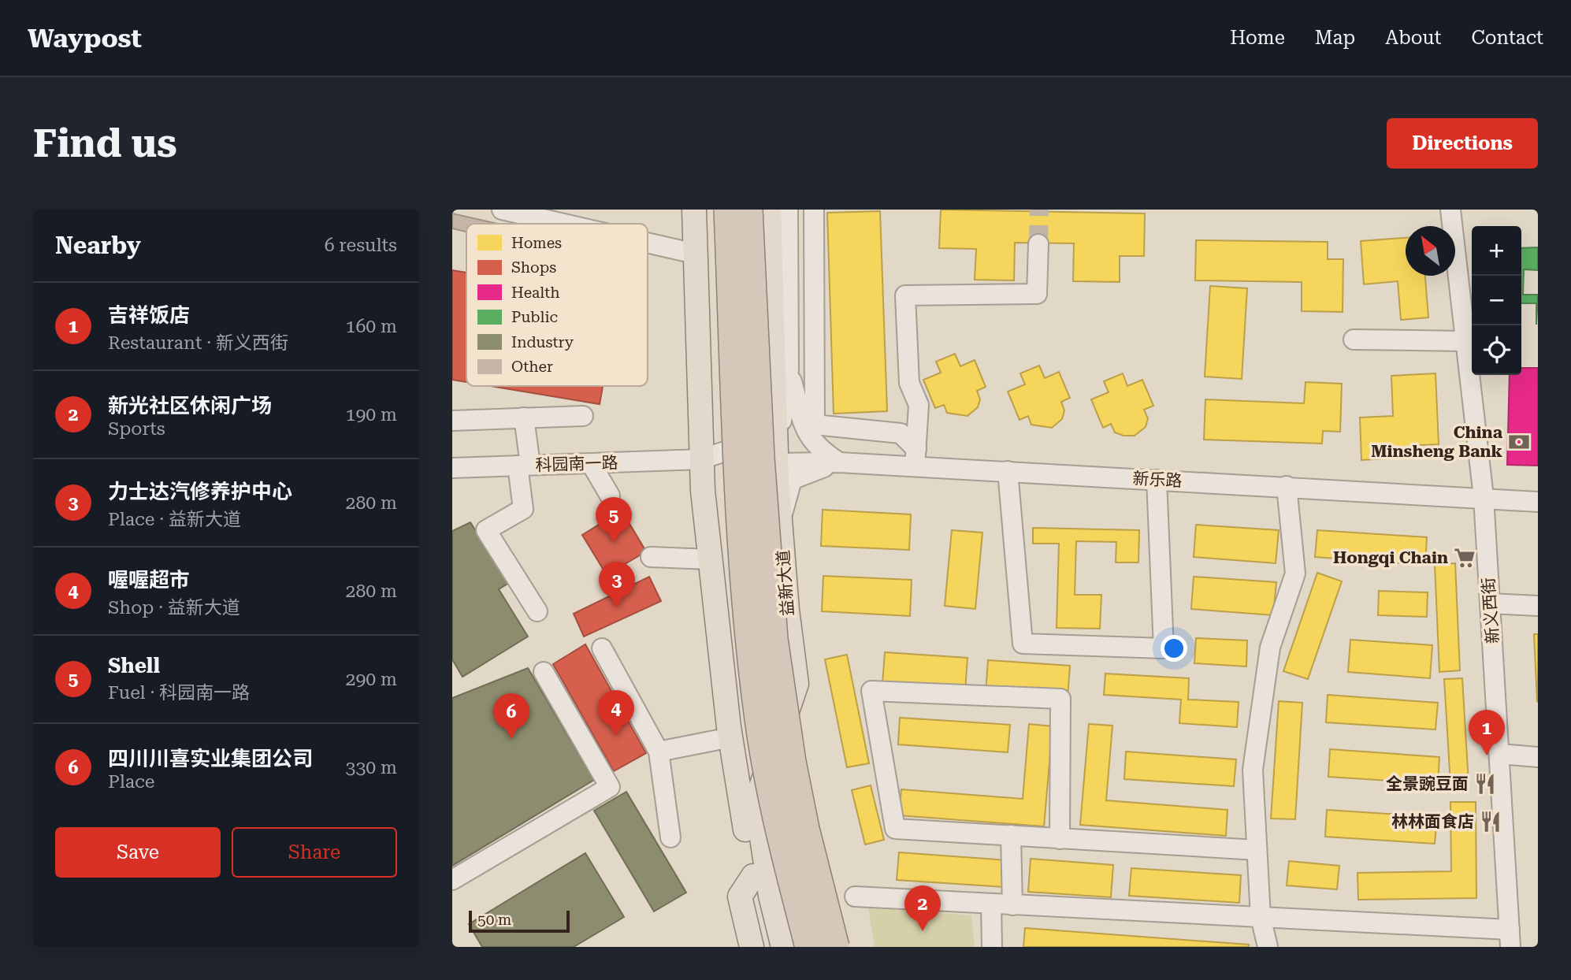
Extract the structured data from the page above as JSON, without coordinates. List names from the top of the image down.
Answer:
{
  "streets": {
    "main road": ["益新大道"],
    "street": ["科园南一路", "新乐路", "新义西街"]
  },
  "crossings": [
    ["科园南一路", "益新大道"],
    ["新乐路", "益新大道"],
    ["新乐路", "新义西街"]
  ],
  "places": {
    "bank": ["China Minsheng Bank"],
    "supermarket": ["Hongqi Chain"],
    "restaurant": ["全景豌豆面", "林林面食店"]
  },
  "legend": [
    "Homes",
    "Shops",
    "Health",
    "Public",
    "Industry",
    "Other"
  ],
  "scale_bar": "50 m",
  "north": "top left",
  "page": {
    "header": "Waypost",
    "nav": [
      "Home",
      "Map",
      "About",
      "Contact"
    ],
    "buttons": [
      "Directions",
      ["Save", "Share"]
    ],
    "title": "Find us",
    "heading": ["Nearby", "6 results"],
    "map_buttons": ["+", "−"],
    "list": [
      {
        "mark": "1",
        "name": "吉祥饭店",
        "note": "Restaurant · 新义西街",
        "value": "160 m"
      },
      {
        "mark": "2",
        "name": "新光社区休闲广场",
        "note": "Sports",
        "value": "190 m"
      },
      {
        "mark": "3",
        "name": "力士达汽修养护中心",
        "note": "Place · 益新大道",
        "value": "280 m"
      },
      {
        "mark": "4",
        "name": "喔喔超市",
        "note": "Shop · 益新大道",
        "value": "280 m"
      },
      {
        "mark": "5",
        "name": "Shell",
        "note": "Fuel · 科园南一路",
        "value": "290 m"
      },
      {
        "mark": "6",
        "name": "四川川喜实业集团公司",
        "note": "Place",
        "value": "330 m"
      }
    ],
    "pins": [
      "5",
      "3",
      "4",
      "6",
      "1",
      "2"
    ],
    "scale": "50 m"
  }
}
